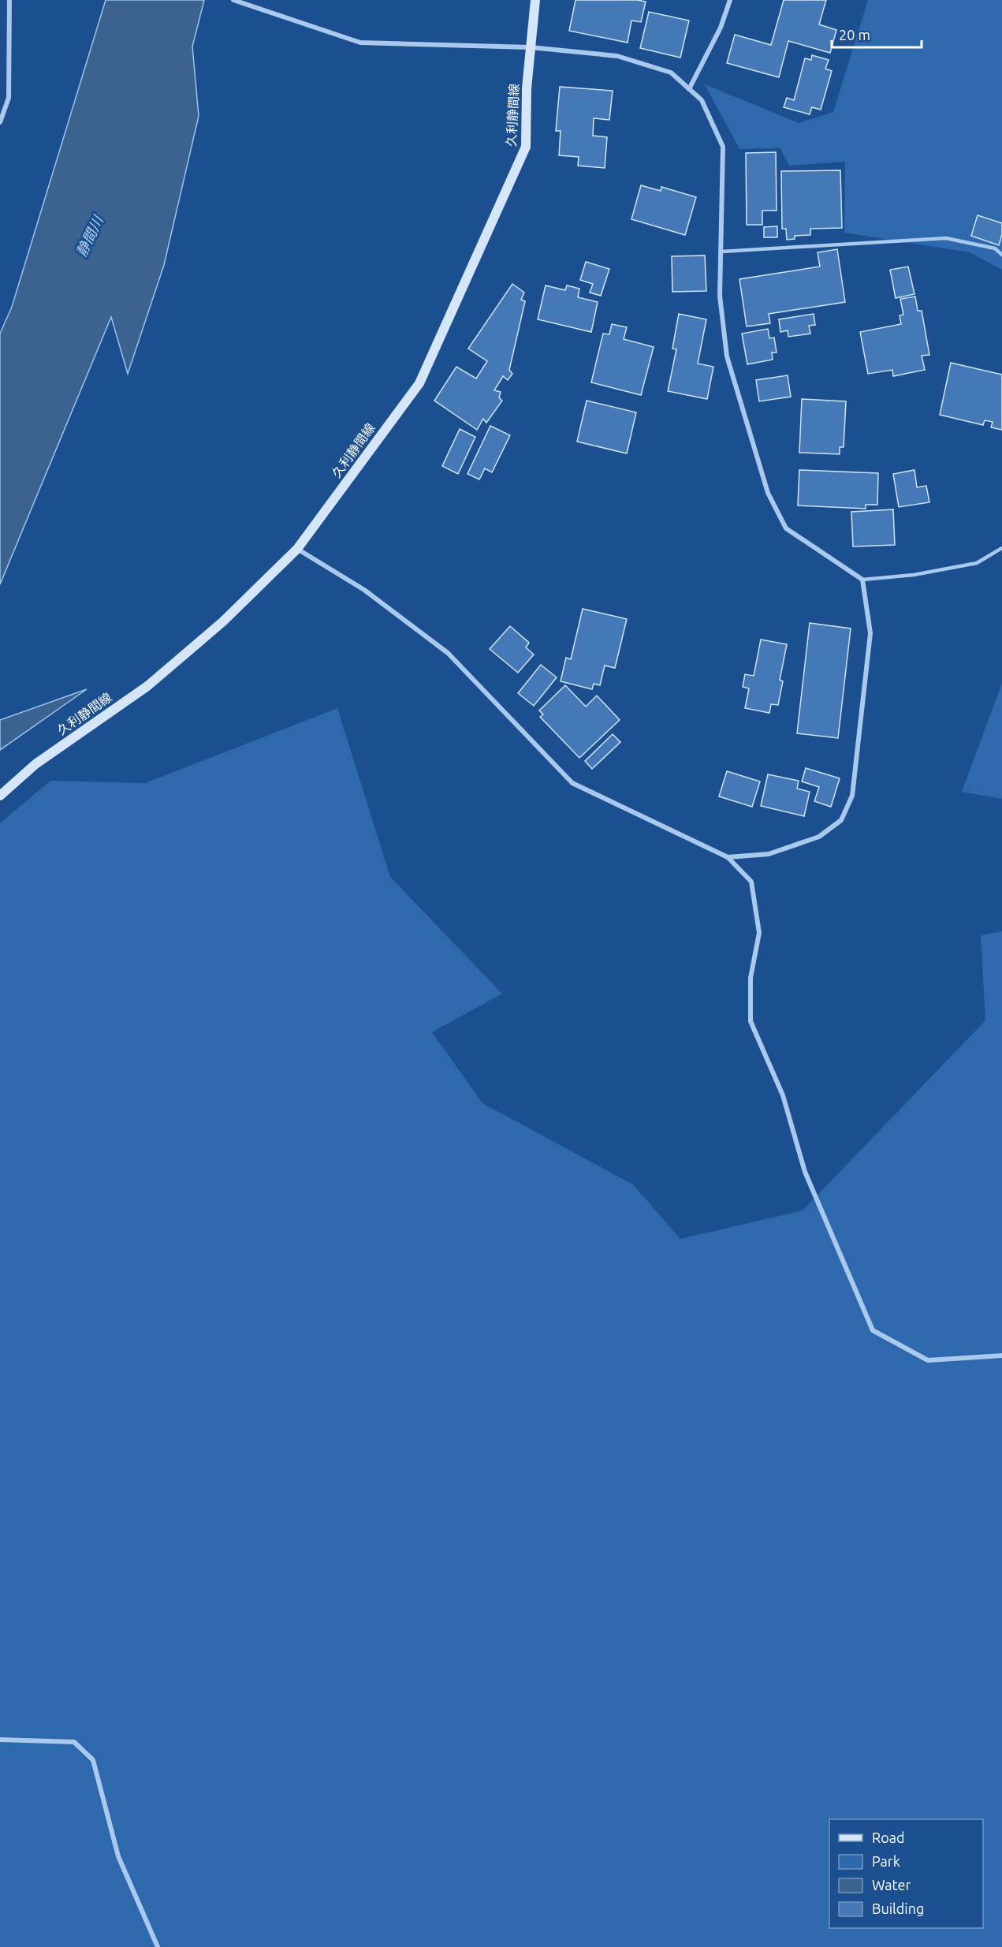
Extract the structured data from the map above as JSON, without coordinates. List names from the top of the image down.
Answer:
{
  "streets": {
    "main road": ["久利静間線"]
  },
  "water": ["静間川"],
  "legend": [
    "Road",
    "Park",
    "Water",
    "Building"
  ],
  "scale_bar": "20 m"
}
